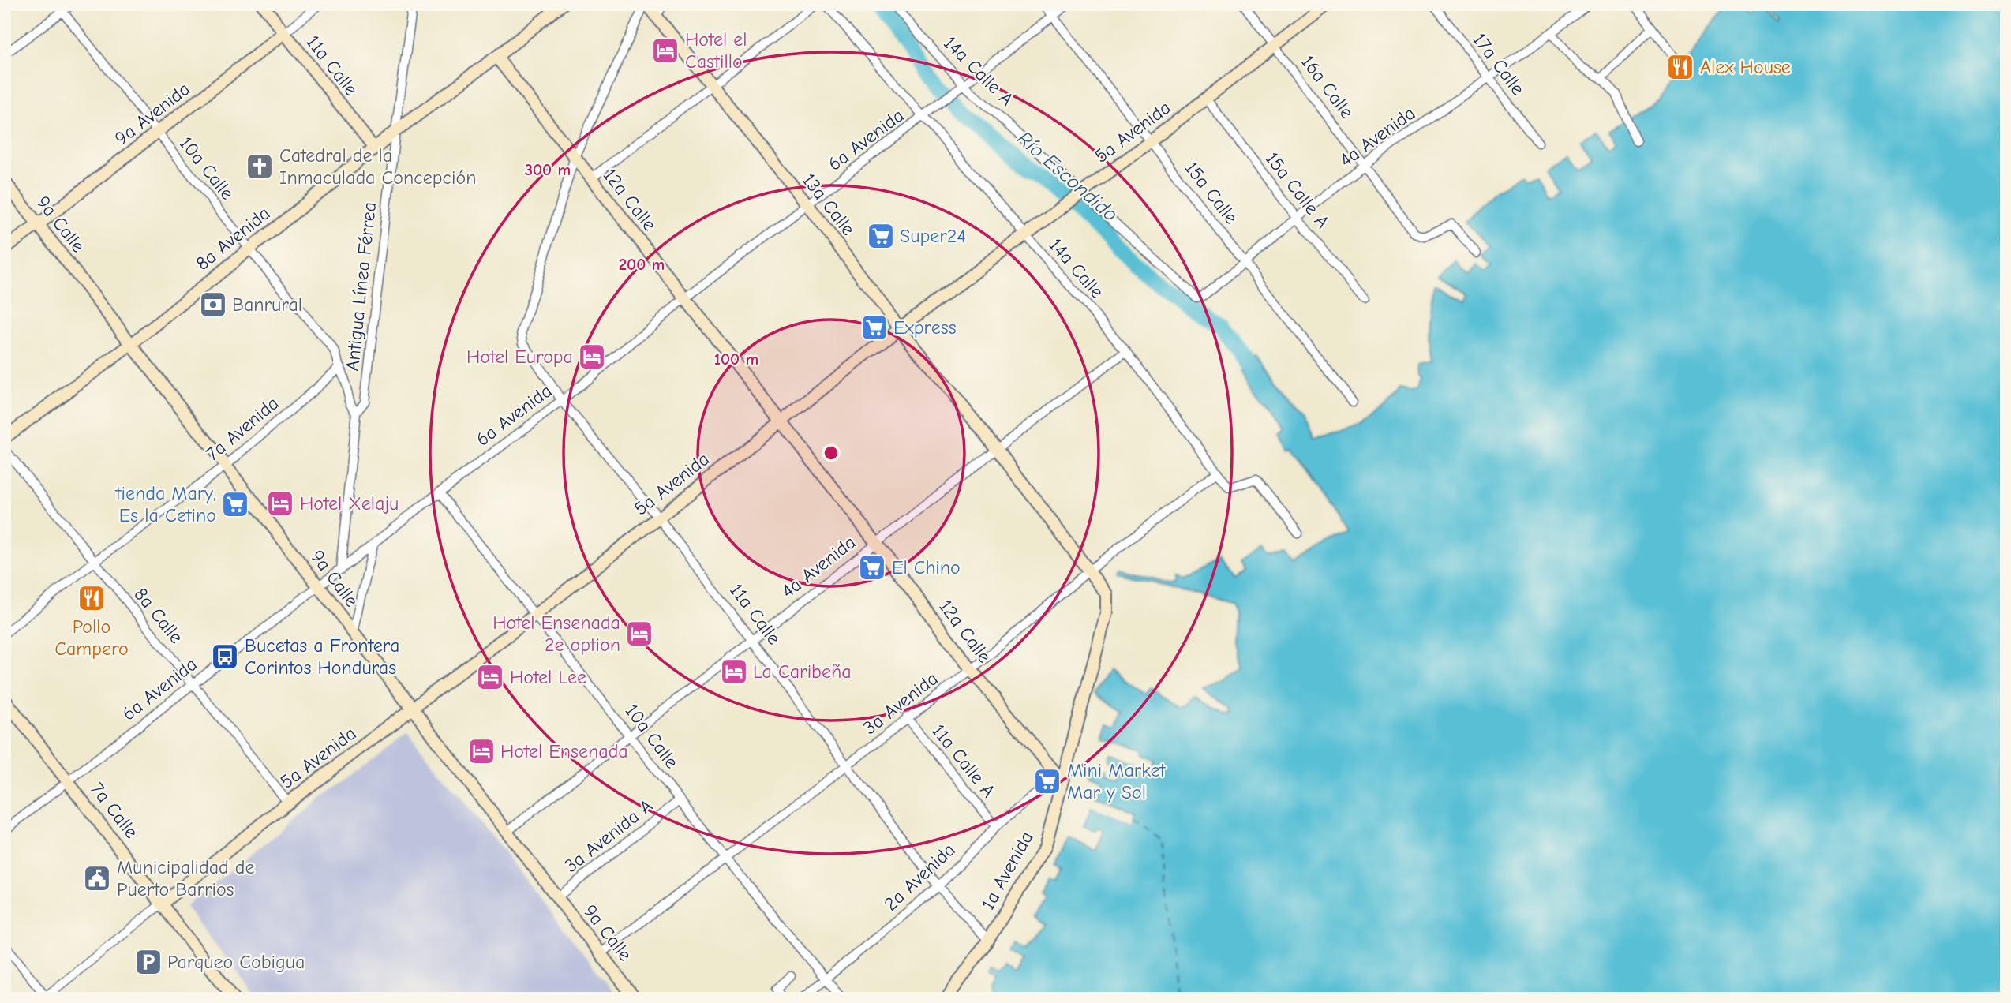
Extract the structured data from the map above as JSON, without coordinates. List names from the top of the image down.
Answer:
{
  "streets": {
    "street": [
      "17a Calle",
      "11a Calle",
      "14a Calle A",
      "16a Calle",
      "9a Avenida",
      "5a Avenida",
      "4a Avenida",
      "6a Avenida",
      "10a Calle",
      "15a Calle A",
      "15a Calle",
      "12a Calle",
      "13a Calle",
      "9a Calle",
      "8a Avenida",
      "14a Calle",
      "Antigua Línea Férrea",
      "7a Avenida",
      "8a Calle",
      "3a Avenida",
      "11a Calle A",
      "7a Calle",
      "3a Avenida A",
      "1a Avenida",
      "2a Avenida"
    ]
  },
  "crossings": [
    ["17a Calle", "4a Avenida"],
    ["11a Calle", "9a Avenida"],
    ["11a Calle", "5a Avenida"],
    ["11a Calle", "4a Avenida"],
    ["11a Calle", "6a Avenida"],
    ["11a Calle", "12a Calle"],
    ["11a Calle", "8a Avenida"],
    ["11a Calle", "3a Avenida"],
    ["11a Calle", "1a Avenida"],
    ["11a Calle", "2a Avenida"],
    ["14a Calle A", "5a Avenida"],
    ["14a Calle A", "4a Avenida"],
    ["14a Calle A", "6a Avenida"],
    ["16a Calle", "5a Avenida"],
    ["16a Calle", "4a Avenida"],
    ["9a Avenida", "10a Calle"],
    ["9a Avenida", "9a Calle"],
    ["5a Avenida", "10a Calle"],
    ["5a Avenida", "15a Calle A"],
    ["5a Avenida", "15a Calle"],
    ["5a Avenida", "12a Calle"],
    ["5a Avenida", "13a Calle"],
    ["5a Avenida", "9a Calle"],
    ["5a Avenida", "14a Calle"],
    ["5a Avenida", "8a Calle"],
    ["5a Avenida", "7a Calle"],
    ["4a Avenida", "10a Calle"],
    ["4a Avenida", "15a Calle A"],
    ["4a Avenida", "15a Calle"],
    ["4a Avenida", "12a Calle"],
    ["4a Avenida", "13a Calle"],
    ["4a Avenida", "9a Calle"],
    ["4a Avenida", "14a Calle"],
    ["6a Avenida", "10a Calle"],
    ["6a Avenida", "15a Calle"],
    ["6a Avenida", "12a Calle"],
    ["6a Avenida", "13a Calle"],
    ["6a Avenida", "9a Calle"],
    ["6a Avenida", "14a Calle"],
    ["6a Avenida", "Antigua Línea Férrea"],
    ["6a Avenida", "8a Calle"],
    ["6a Avenida", "7a Calle"],
    ["10a Calle", "8a Avenida"],
    ["10a Calle", "Antigua Línea Férrea"],
    ["10a Calle", "7a Avenida"],
    ["10a Calle", "3a Avenida"],
    ["10a Calle", "3a Avenida A"],
    ["10a Calle", "2a Avenida"],
    ["12a Calle", "8a Avenida"],
    ["12a Calle", "3a Avenida"],
    ["12a Calle", "1a Avenida"],
    ["12a Calle", "2a Avenida"],
    ["13a Calle", "3a Avenida"],
    ["13a Calle", "1a Avenida"],
    ["9a Calle", "8a Avenida"],
    ["9a Calle", "7a Avenida"],
    ["9a Calle", "3a Avenida"],
    ["9a Calle", "3a Avenida A"],
    ["8a Avenida", "Antigua Línea Férrea"],
    ["14a Calle", "3a Avenida"],
    ["7a Avenida", "8a Calle"],
    ["3a Avenida", "11a Calle A"],
    ["11a Calle A", "2a Avenida"],
    ["1a Avenida", "2a Avenida"]
  ],
  "water": ["Río Escondido"],
  "places": {
    "hotel": [
      "Hotel el Castillo",
      "Hotel Europa",
      "Hotel Xelaju",
      "Hotel Ensenada 2e option",
      "La Caribeña",
      "Hotel Lee",
      "Hotel Ensenada"
    ],
    "restaurant": ["Alex House", "Pollo Campero"],
    "church": ["Catedral de la Inmaculada Concepción"],
    "supermarket": [
      "Super24",
      "Express",
      "tienda Mary, Es la Cetino",
      "El Chino",
      "Mini Market Mar y Sol"
    ],
    "bank": ["Banrural"],
    "bus stop": ["Bucetas a Frontera Corintos Honduras"],
    "public building": ["Municipalidad de Puerto Barrios"],
    "parking": ["Parqueo Cobigua"]
  },
  "rings": ["300 m", "200 m", "100 m"]
}
